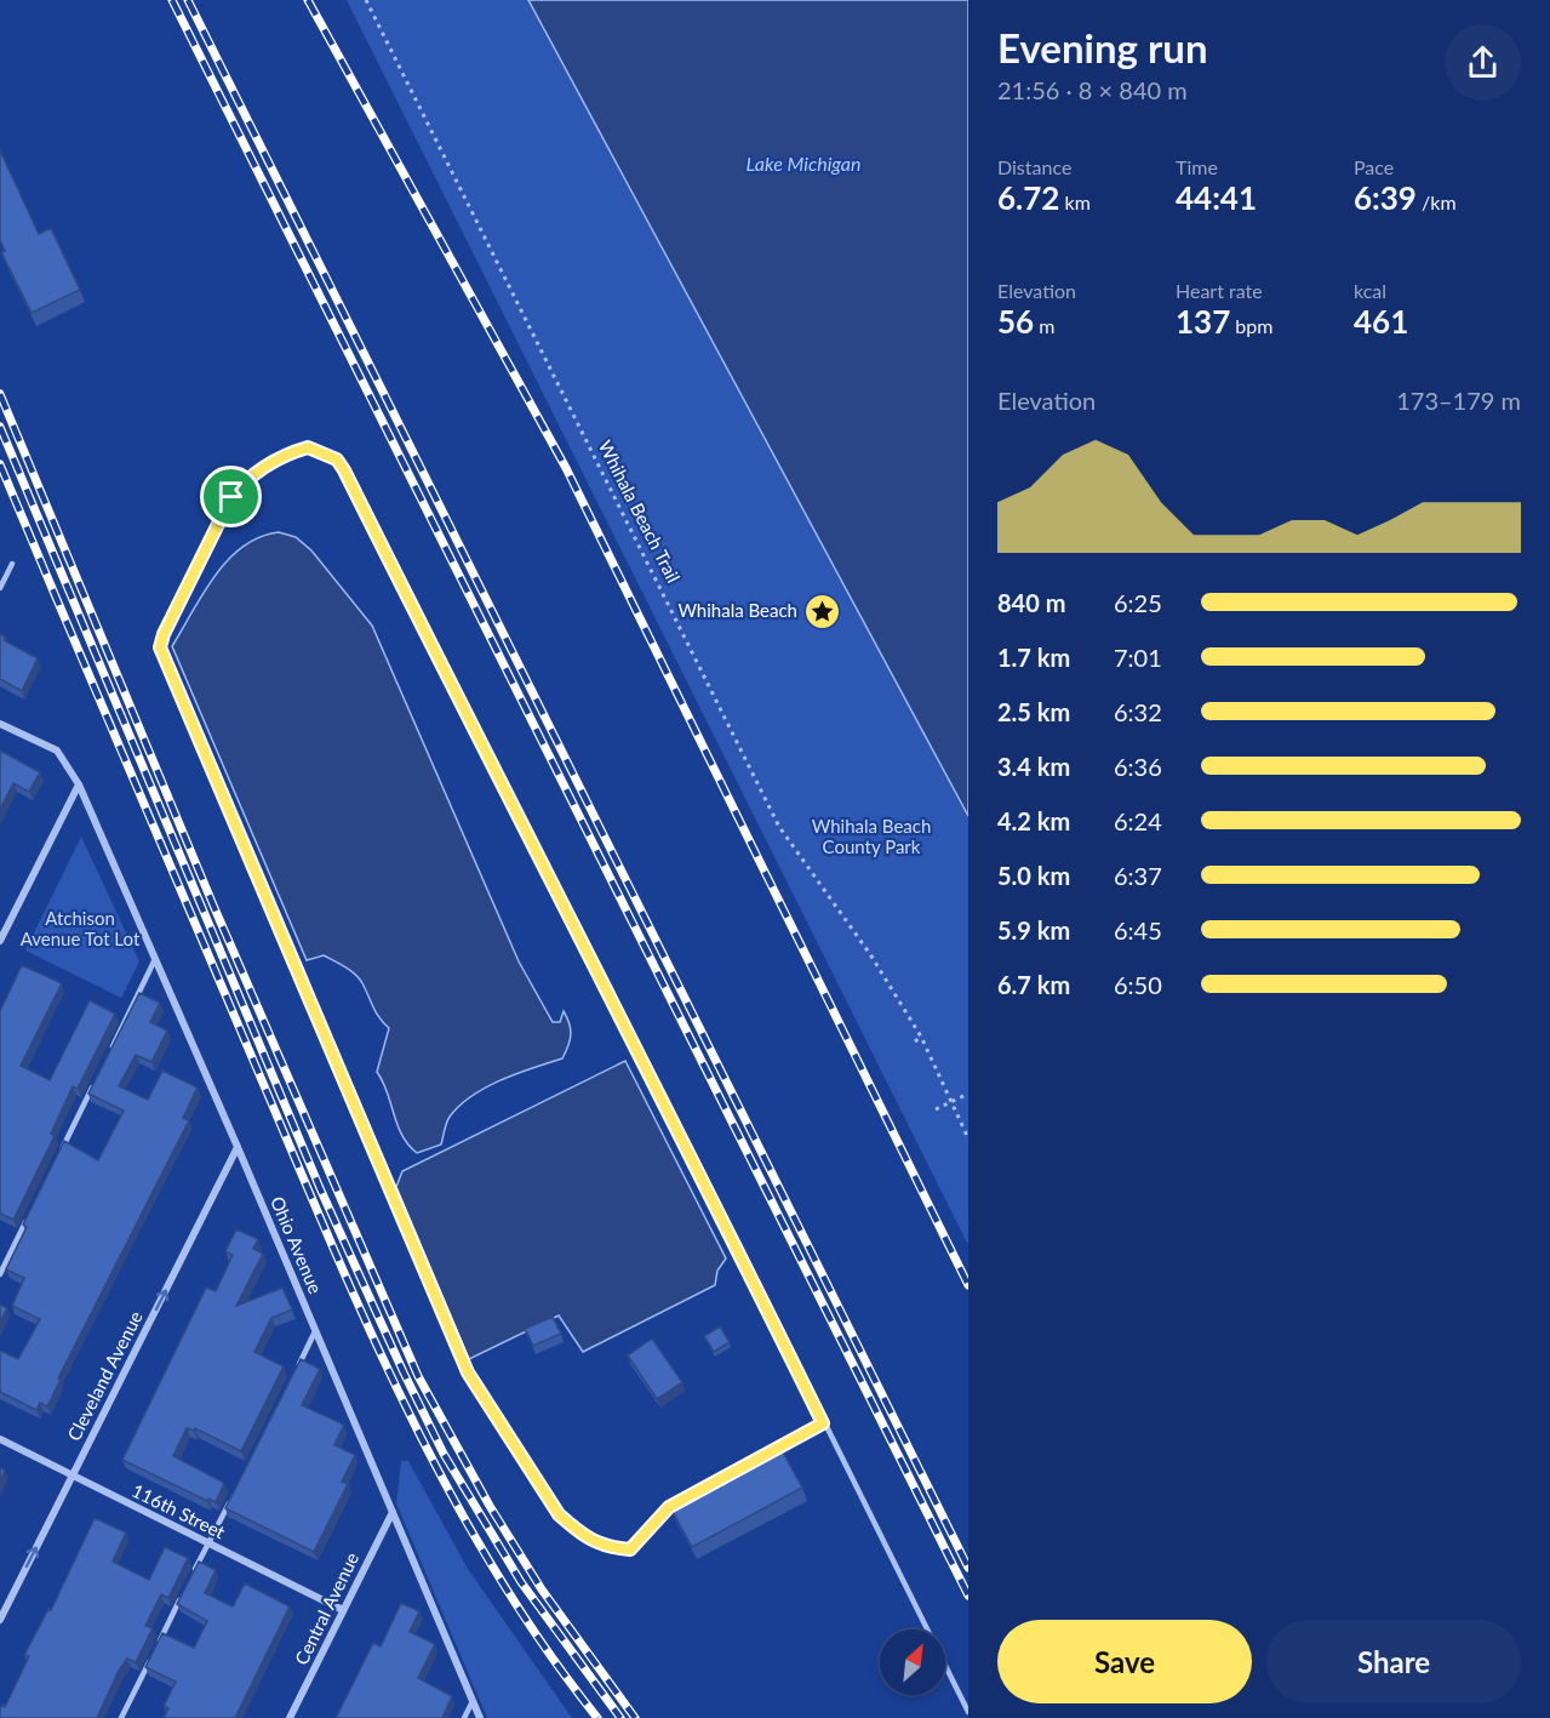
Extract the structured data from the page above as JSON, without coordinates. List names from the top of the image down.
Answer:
{
  "streets": {
    "street": [
      "Ohio Avenue",
      "Cleveland Avenue",
      "116th Street",
      "Central Avenue"
    ],
    "path": ["Whihala Beach Trail"]
  },
  "crossings": [
    ["Ohio Avenue", "Cleveland Avenue"],
    ["Ohio Avenue", "Central Avenue"],
    ["Cleveland Avenue", "116th Street"],
    ["116th Street", "Central Avenue"]
  ],
  "one_way": ["Cleveland Avenue"],
  "water": ["Lake Michigan"],
  "parks": ["Whihala Beach County Park", "Atchison Avenue Tot Lot"],
  "places": {
    "place": ["Whihala Beach"]
  },
  "north": "top right",
  "page": {
    "heading": ["Evening run", "21:56 · 8 × 840 m"],
    "stats": [
      ["Distance", "6.72 km"],
      ["Time", "44:41"],
      ["Pace", "6:39 /km"],
      ["Elevation", "56 m"],
      ["Heart rate", "137 bpm"],
      ["kcal", "461"]
    ],
    "chart": ["Elevation", "173–179 m"],
    "list": [
      {
        "name": "840 m",
        "note": "6:25"
      },
      {
        "name": "1.7 km",
        "note": "7:01"
      },
      {
        "name": "2.5 km",
        "note": "6:32"
      },
      {
        "name": "3.4 km",
        "note": "6:36"
      },
      {
        "name": "4.2 km",
        "note": "6:24"
      },
      {
        "name": "5.0 km",
        "note": "6:37"
      },
      {
        "name": "5.9 km",
        "note": "6:45"
      },
      {
        "name": "6.7 km",
        "note": "6:50"
      }
    ],
    "buttons": ["Save", "Share"]
  }
}
